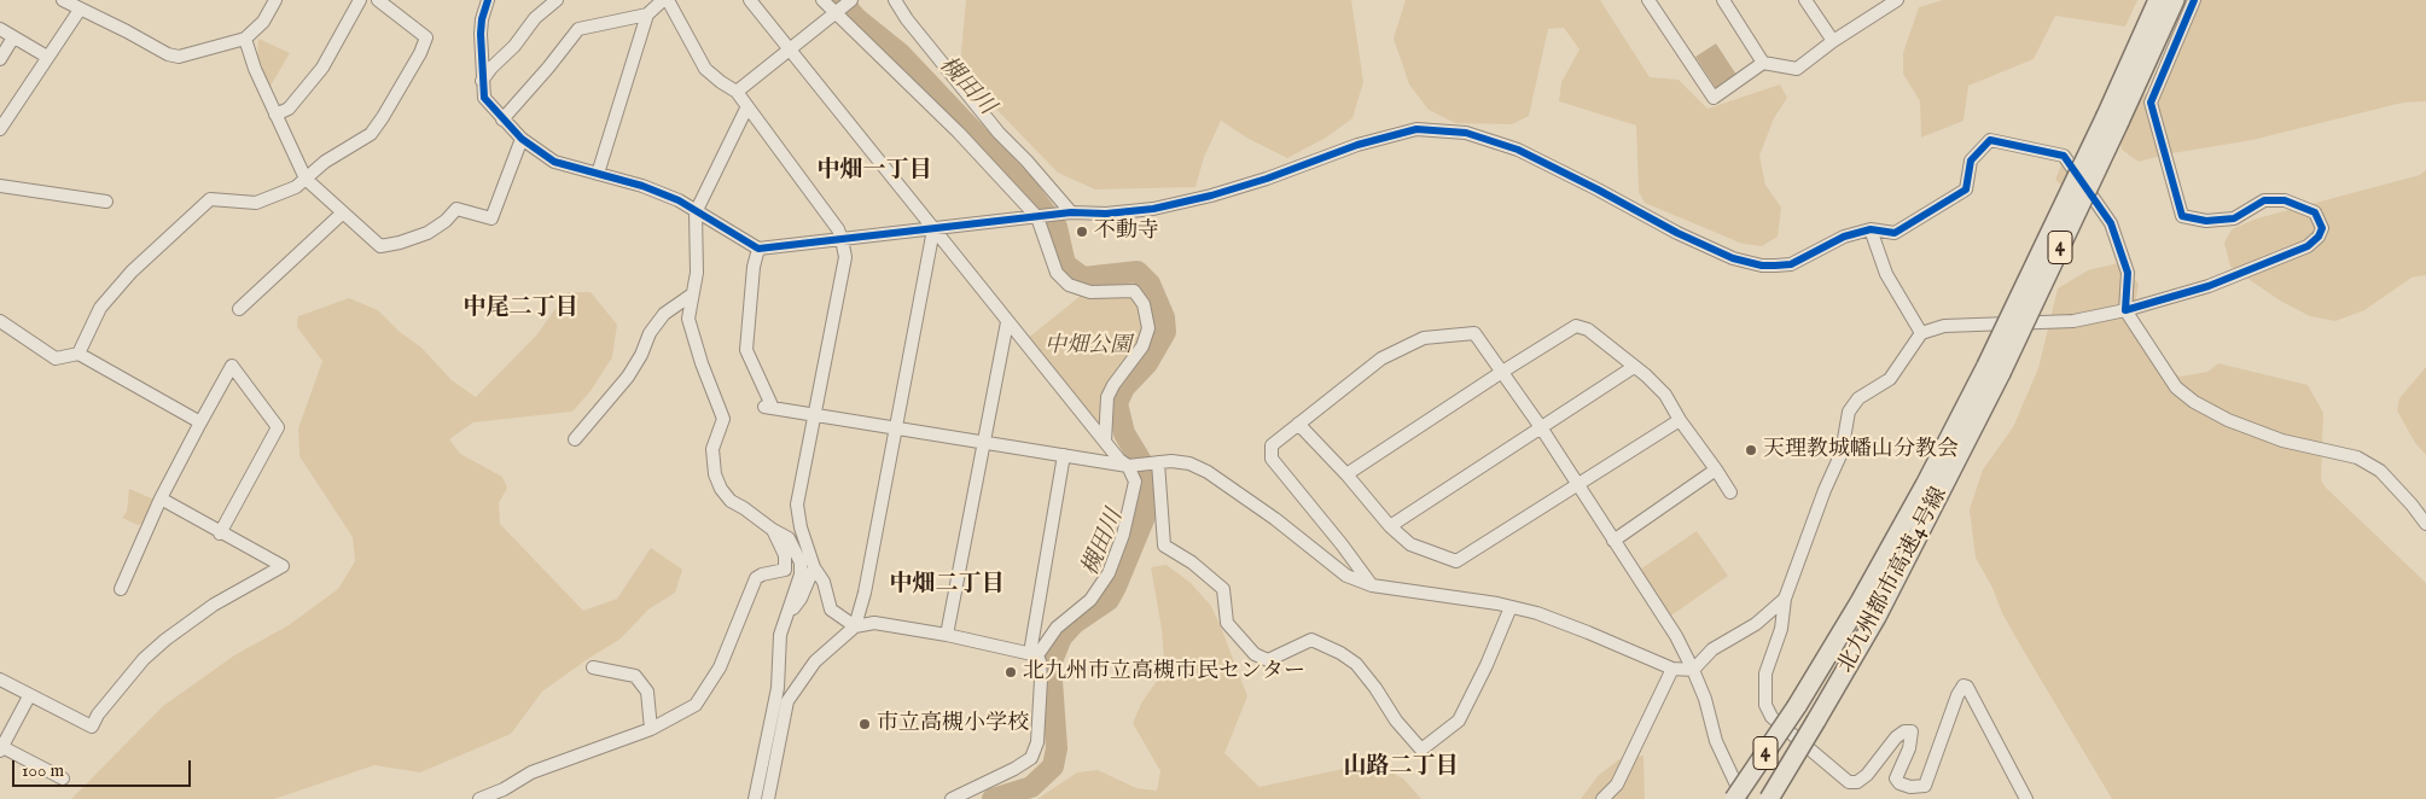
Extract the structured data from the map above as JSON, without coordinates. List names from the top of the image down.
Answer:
{
  "streets": {
    "highway": ["4", "北九州都市高速4号線"]
  },
  "crossings": [
    ["4", "北九州都市高速4号線"]
  ],
  "districts": [
    "中畑一丁目",
    "中尾二丁目",
    "中畑二丁目",
    "山路二丁目"
  ],
  "water": ["槻田川"],
  "parks": ["中畑公園"],
  "places": [
    "不動寺",
    "天理教城幡山分教会",
    "北九州市立高槻市民センター",
    "市立高槻小学校"
  ],
  "scale_bar": "100 m"
}
